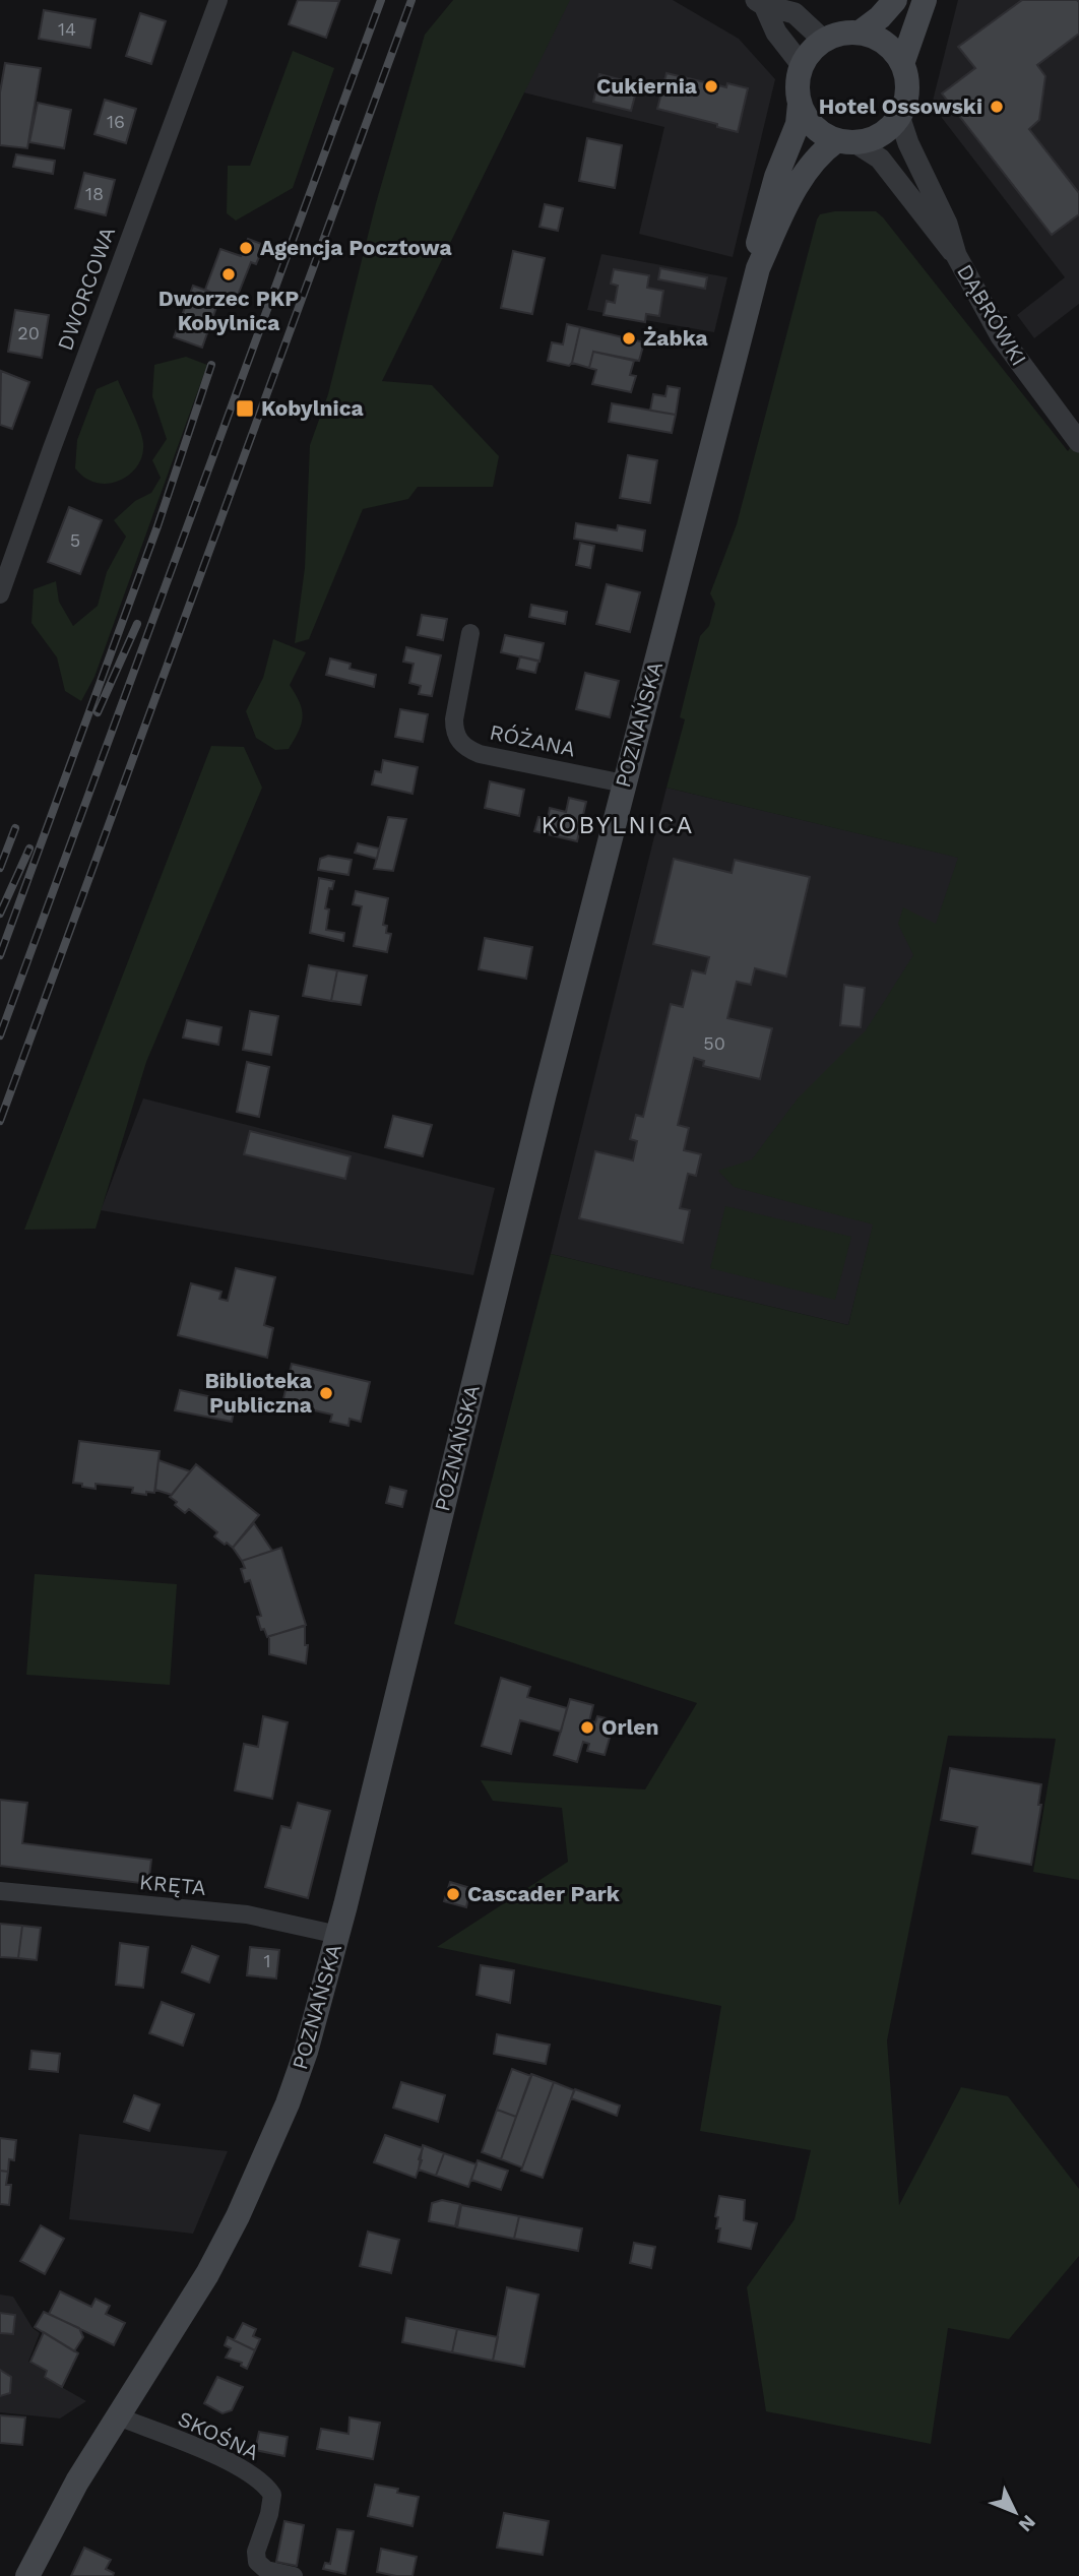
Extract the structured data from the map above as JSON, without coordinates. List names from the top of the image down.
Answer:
{
  "streets": {
    "main road": ["POZNAŃSKA"],
    "street": [
      "DWORCOWA",
      "DĄBRÓWKI",
      "RÓŻANA",
      "KRĘTA",
      "SKOŚNA"
    ]
  },
  "crossings": [
    ["DĄBRÓWKI", "POZNAŃSKA"],
    ["POZNAŃSKA", "RÓŻANA"],
    ["POZNAŃSKA", "KRĘTA"],
    ["POZNAŃSKA", "SKOŚNA"]
  ],
  "districts": ["KOBYLNICA"],
  "places": {
    "other": [
      "Cukiernia",
      "Hotel Ossowski",
      "Agencja Pocztowa",
      "Dworzec PKP Kobylnica",
      "Żabka",
      "Biblioteka Publiczna",
      "Orlen",
      "Cascader Park"
    ],
    "transit": ["Kobylnica"]
  },
  "house_numbers": [
    "14",
    "16",
    "18",
    "20",
    "5",
    "50",
    "1"
  ],
  "north": "bottom right"
}
